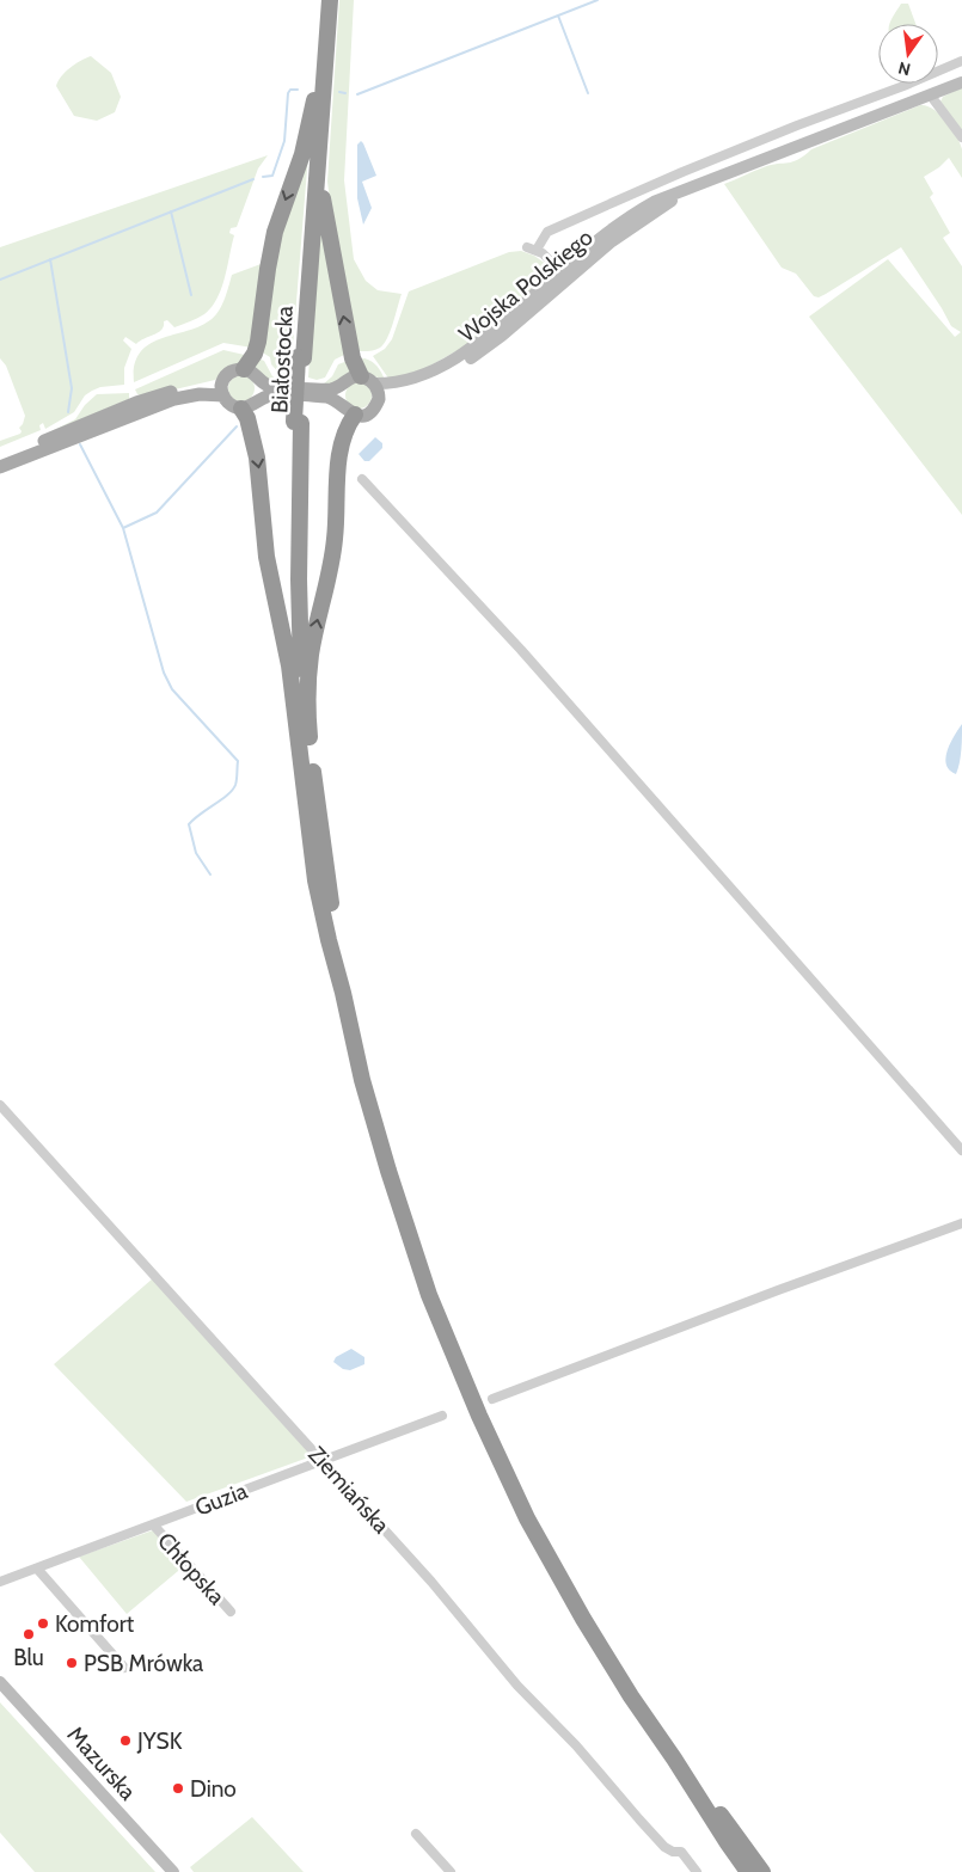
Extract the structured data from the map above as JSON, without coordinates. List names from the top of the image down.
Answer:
{
  "streets": {
    "highway": ["Białostocka"],
    "main road": ["Wojska Polskiego", "Mazurska"],
    "street": ["Ziemiańska", "Guzia", "Chłopska"]
  },
  "crossings": [
    ["Ziemiańska", "Guzia"],
    ["Guzia", "Chłopska"]
  ],
  "places": [
    "Komfort",
    "Blu",
    "PSB Mrówka",
    "JYSK",
    "Dino"
  ],
  "north": "bottom"
}
